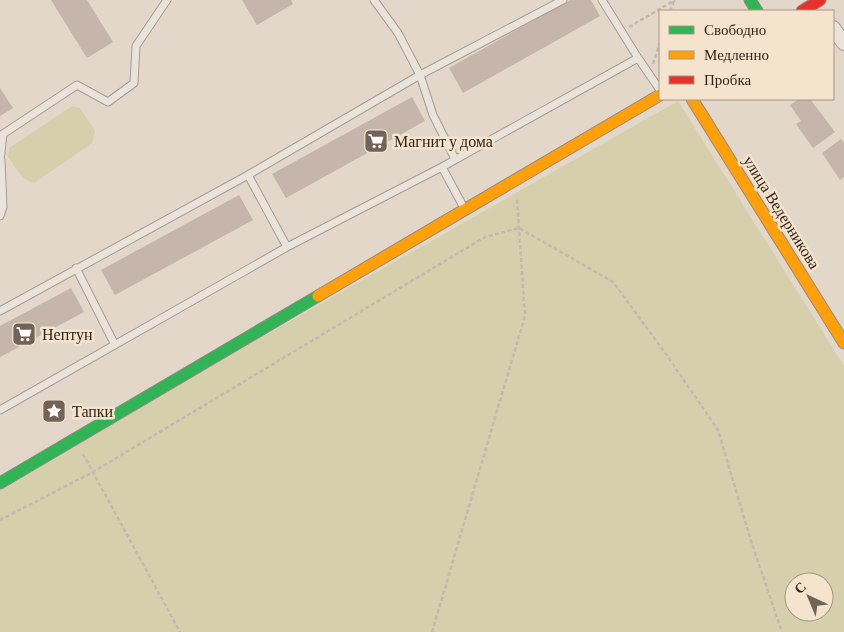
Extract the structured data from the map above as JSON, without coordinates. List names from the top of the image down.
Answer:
{
  "streets": {
    "street": ["улица Ведерникова"]
  },
  "places": {
    "supermarket": ["Магнит у дома", "Нептун"],
    "place": ["Тапки"]
  },
  "legend": ["Свободно", "Медленно", "Пробка"],
  "north": "top left"
}
